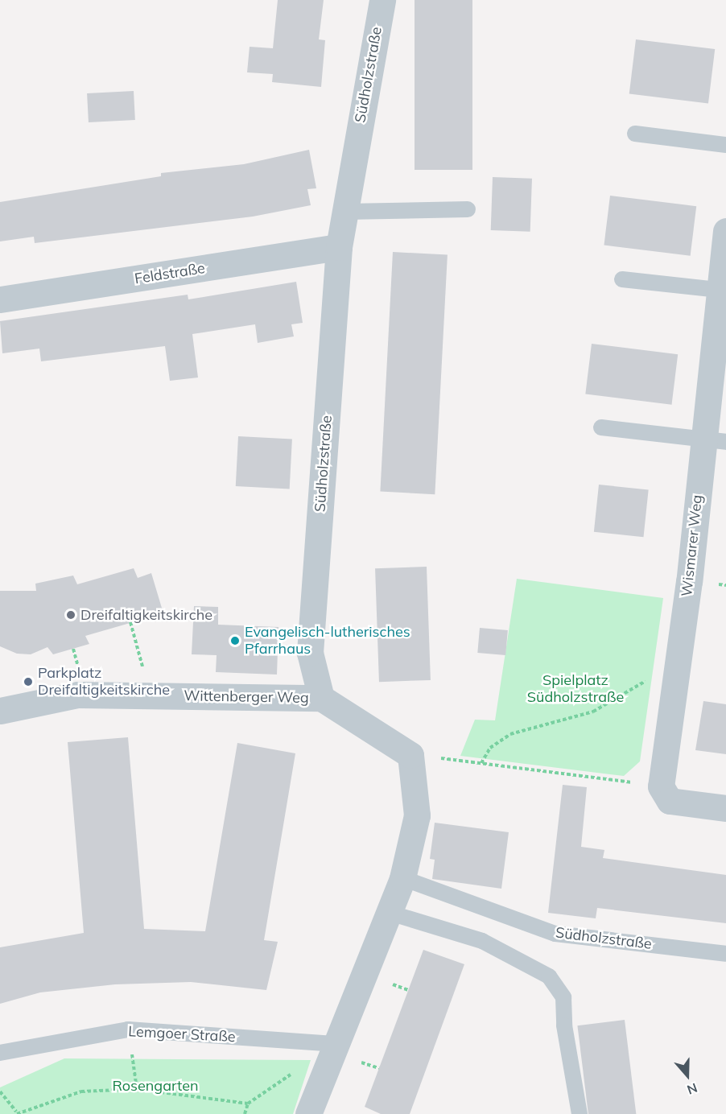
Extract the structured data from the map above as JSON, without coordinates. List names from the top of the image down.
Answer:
{
  "streets": {
    "street": [
      "Südholzstraße",
      "Feldstraße",
      "Wismarer Weg",
      "Wittenberger Weg"
    ],
    "lane": ["Lemgoer Straße"]
  },
  "crossings": [
    ["Südholzstraße", "Feldstraße"],
    ["Südholzstraße", "Wittenberger Weg"]
  ],
  "parks": ["Spielplatz Südholzstraße", "Rosengarten"],
  "places": ["Dreifaltigkeitskirche", "Evangelisch-lutherisches Pfarrhaus", "Parkplatz Dreifaltigkeitskirche"],
  "north": "bottom"
}
